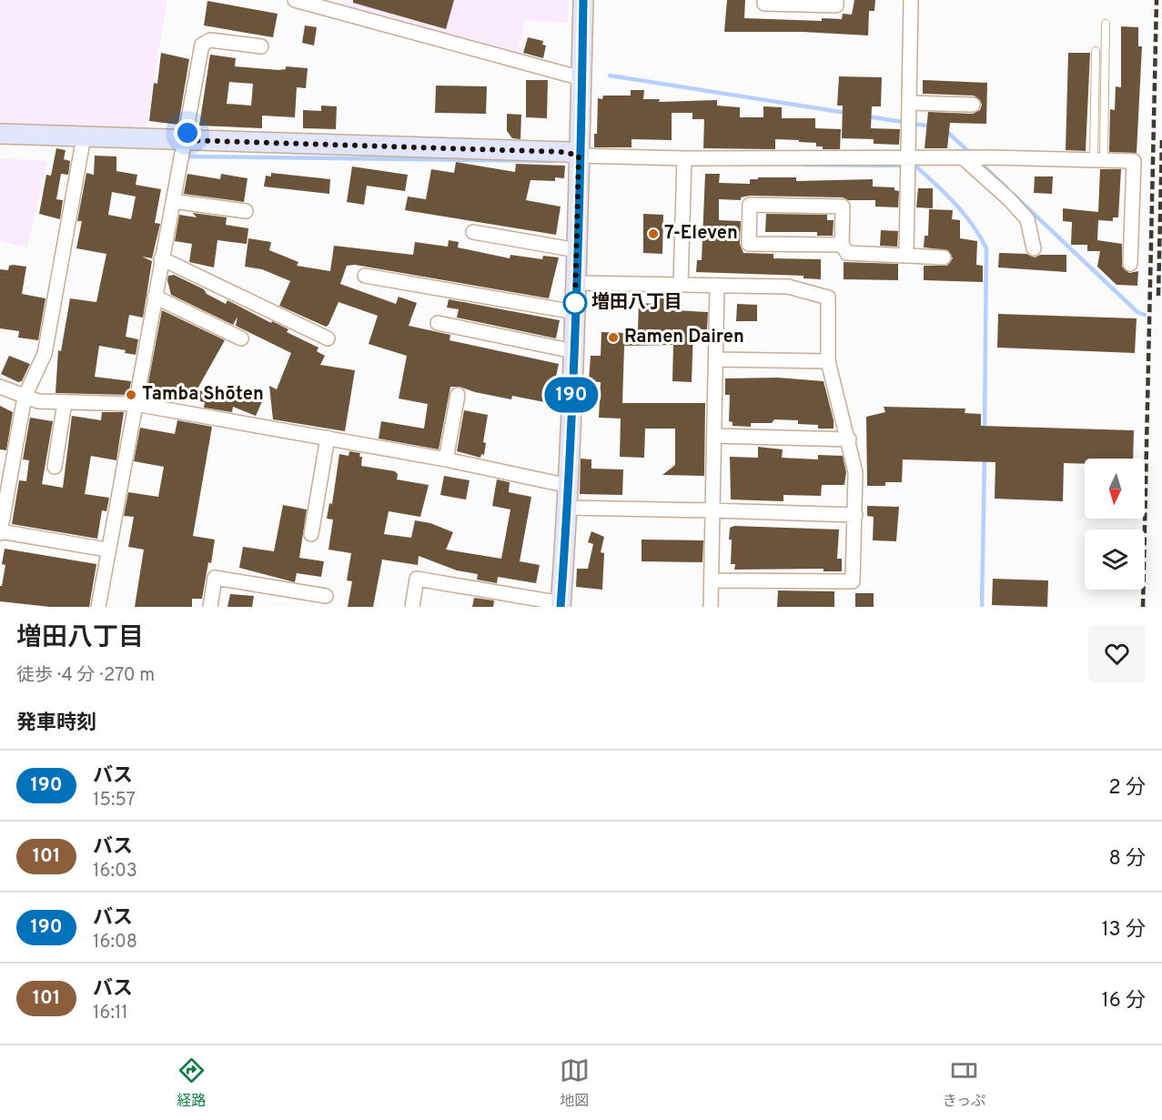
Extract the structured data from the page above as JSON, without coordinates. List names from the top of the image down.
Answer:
{
  "places": [
    "7-Eleven",
    "増田八丁目",
    "Ramen Dairen",
    "Tamba Shōten"
  ],
  "lines": ["bus line 190"],
  "north": "bottom",
  "page": {
    "on_map": "190",
    "heading": [
      ["増田八丁目", "徒歩 · 4 分 · 270 m"],
      "発車時刻"
    ],
    "list": [
      {
        "mark": "190",
        "name": "バス",
        "note": "15:57",
        "value": "2 分"
      },
      {
        "mark": "101",
        "name": "バス",
        "note": "16:03",
        "value": "8 分"
      },
      {
        "mark": "190",
        "name": "バス",
        "note": "16:08",
        "value": "13 分"
      },
      {
        "mark": "101",
        "name": "バス",
        "note": "16:11",
        "value": "16 分"
      }
    ],
    "tabs": ["経路", "地図", "きっぷ"]
  }
}
